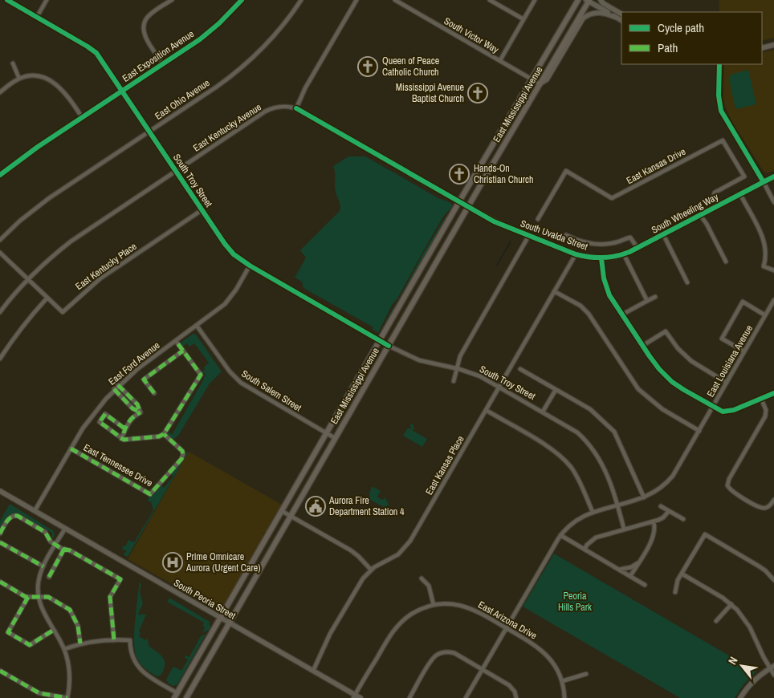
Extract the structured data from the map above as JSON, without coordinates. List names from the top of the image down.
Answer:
{
  "streets": {
    "main road": ["East Mississippi Avenue"],
    "street": [
      "South Victor Way",
      "East Exposition Avenue",
      "East Ohio Avenue",
      "East Kentucky Avenue",
      "East Kansas Drive",
      "South Troy Street",
      "South Wheeling Way",
      "South Uvalda Street",
      "East Kentucky Place",
      "East Louisiana Avenue",
      "East Ford Avenue",
      "South Salem Street",
      "East Tennessee Drive",
      "East Kansas Place",
      "South Peoria Street",
      "East Arizona Drive"
    ]
  },
  "crossings": [
    ["South Victor Way", "East Mississippi Avenue"],
    ["East Exposition Avenue", "South Troy Street"],
    ["East Ohio Avenue", "South Troy Street"],
    ["East Mississippi Avenue", "South Troy Street"],
    ["East Mississippi Avenue", "South Uvalda Street"],
    ["East Mississippi Avenue", "South Salem Street"],
    ["East Mississippi Avenue", "South Peoria Street"],
    ["East Kentucky Avenue", "South Troy Street"],
    ["East Kentucky Avenue", "South Uvalda Street"],
    ["East Kentucky Avenue", "East Kentucky Place"],
    ["East Kansas Drive", "South Wheeling Way"],
    ["South Troy Street", "East Kentucky Place"],
    ["South Troy Street", "East Louisiana Avenue"],
    ["South Troy Street", "East Ford Avenue"],
    ["South Troy Street", "East Kansas Place"],
    ["South Wheeling Way", "South Uvalda Street"],
    ["South Uvalda Street", "East Kansas Place"],
    ["East Louisiana Avenue", "East Arizona Drive"],
    ["East Ford Avenue", "South Salem Street"],
    ["East Ford Avenue", "East Tennessee Drive"],
    ["East Ford Avenue", "South Peoria Street"],
    ["East Kansas Place", "South Peoria Street"],
    ["South Peoria Street", "East Arizona Drive"]
  ],
  "parks": ["Peoria Hills Park"],
  "places": {
    "church": ["Queen of Peace Catholic Church", "Mississippi Avenue Baptist Church", "Hands-On Christian Church"],
    "public building": ["Aurora Fire Department Station 4"],
    "hospital": ["Prime Omnicare Aurora (Urgent Care)"]
  },
  "legend": ["Cycle path", "Path"],
  "north": "top left"
}
